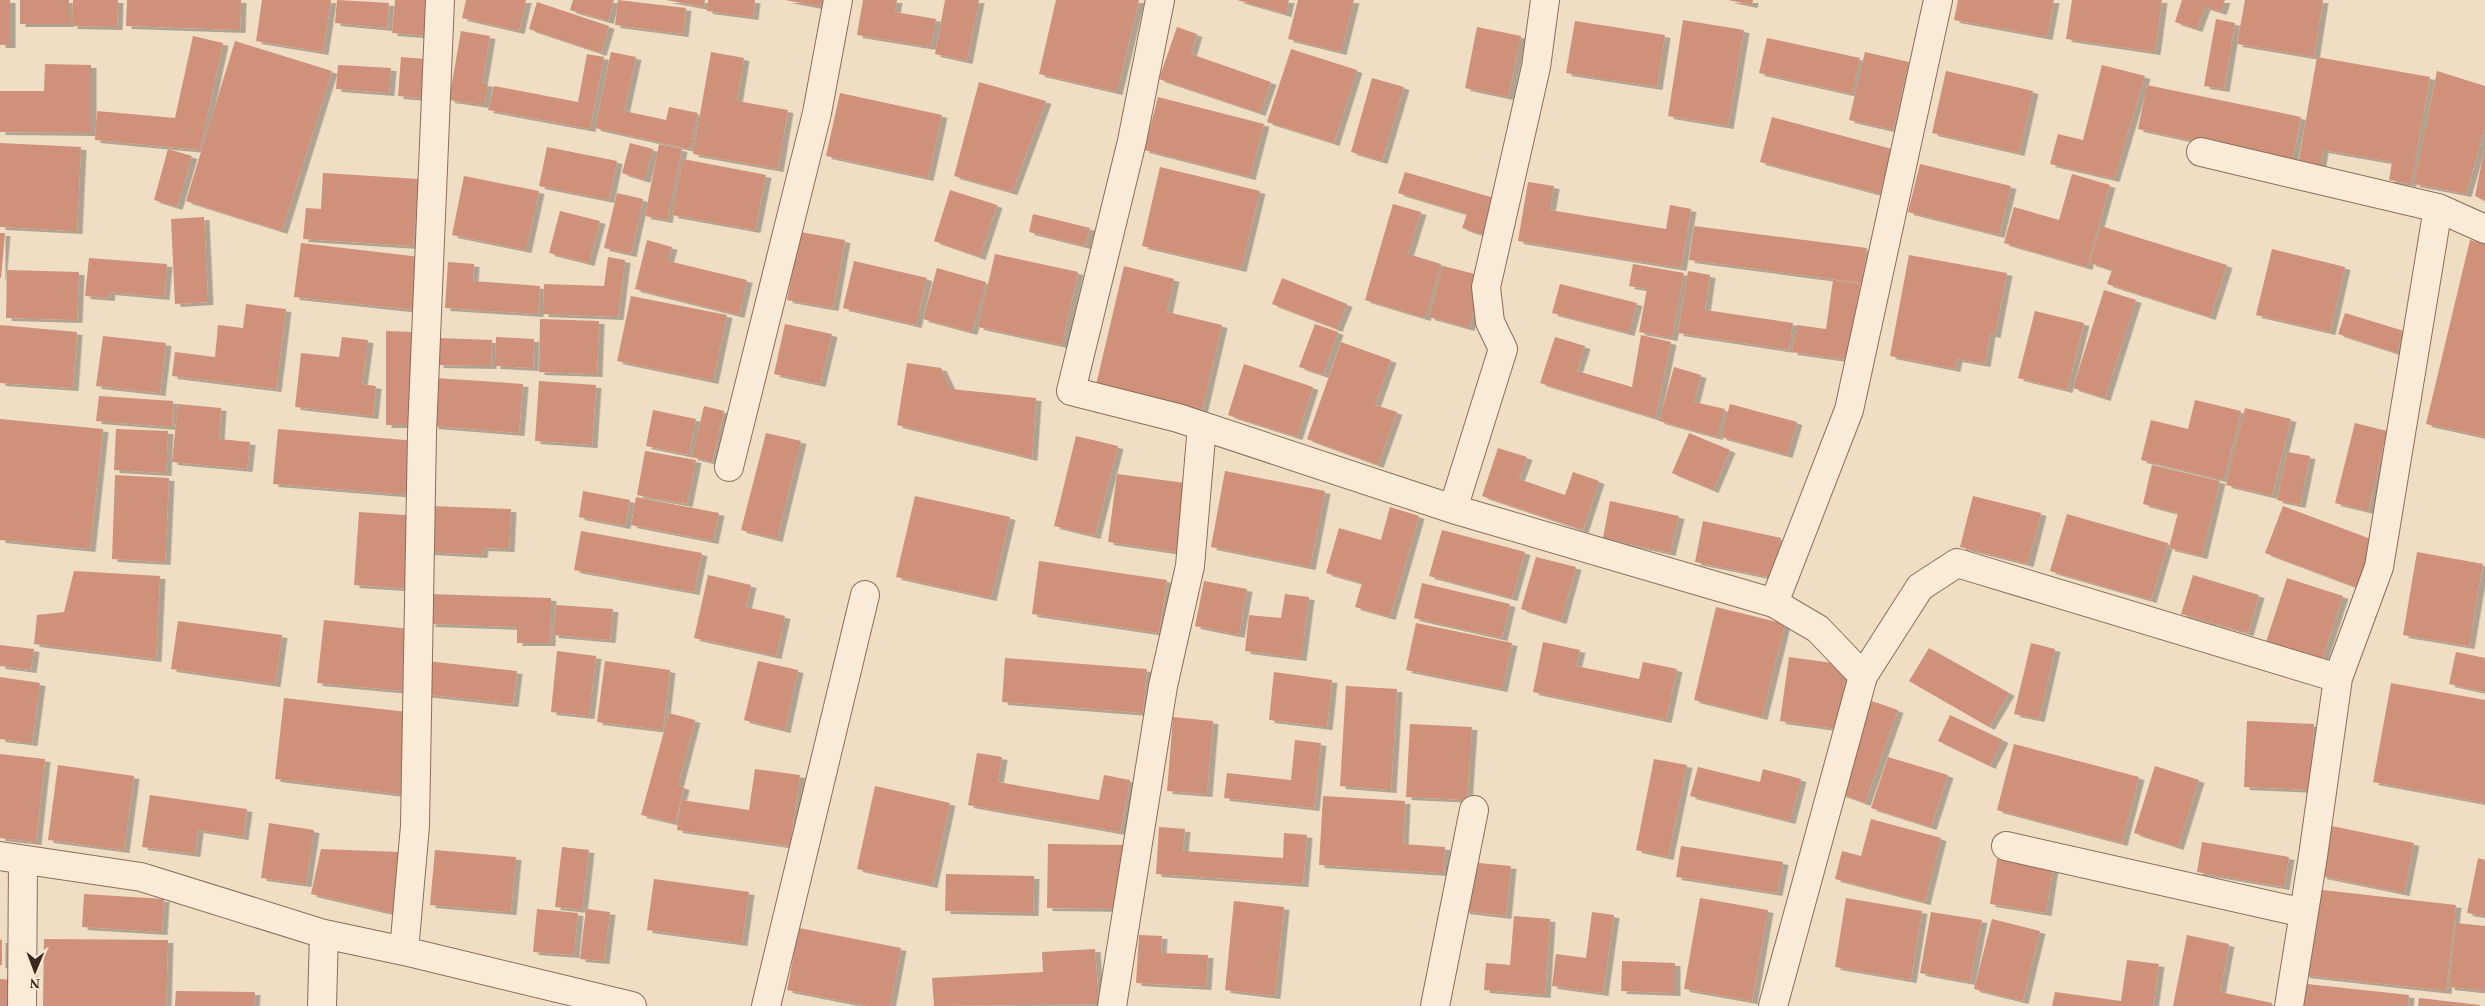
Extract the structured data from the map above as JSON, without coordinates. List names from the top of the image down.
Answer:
{
  "north": "bottom"
}
